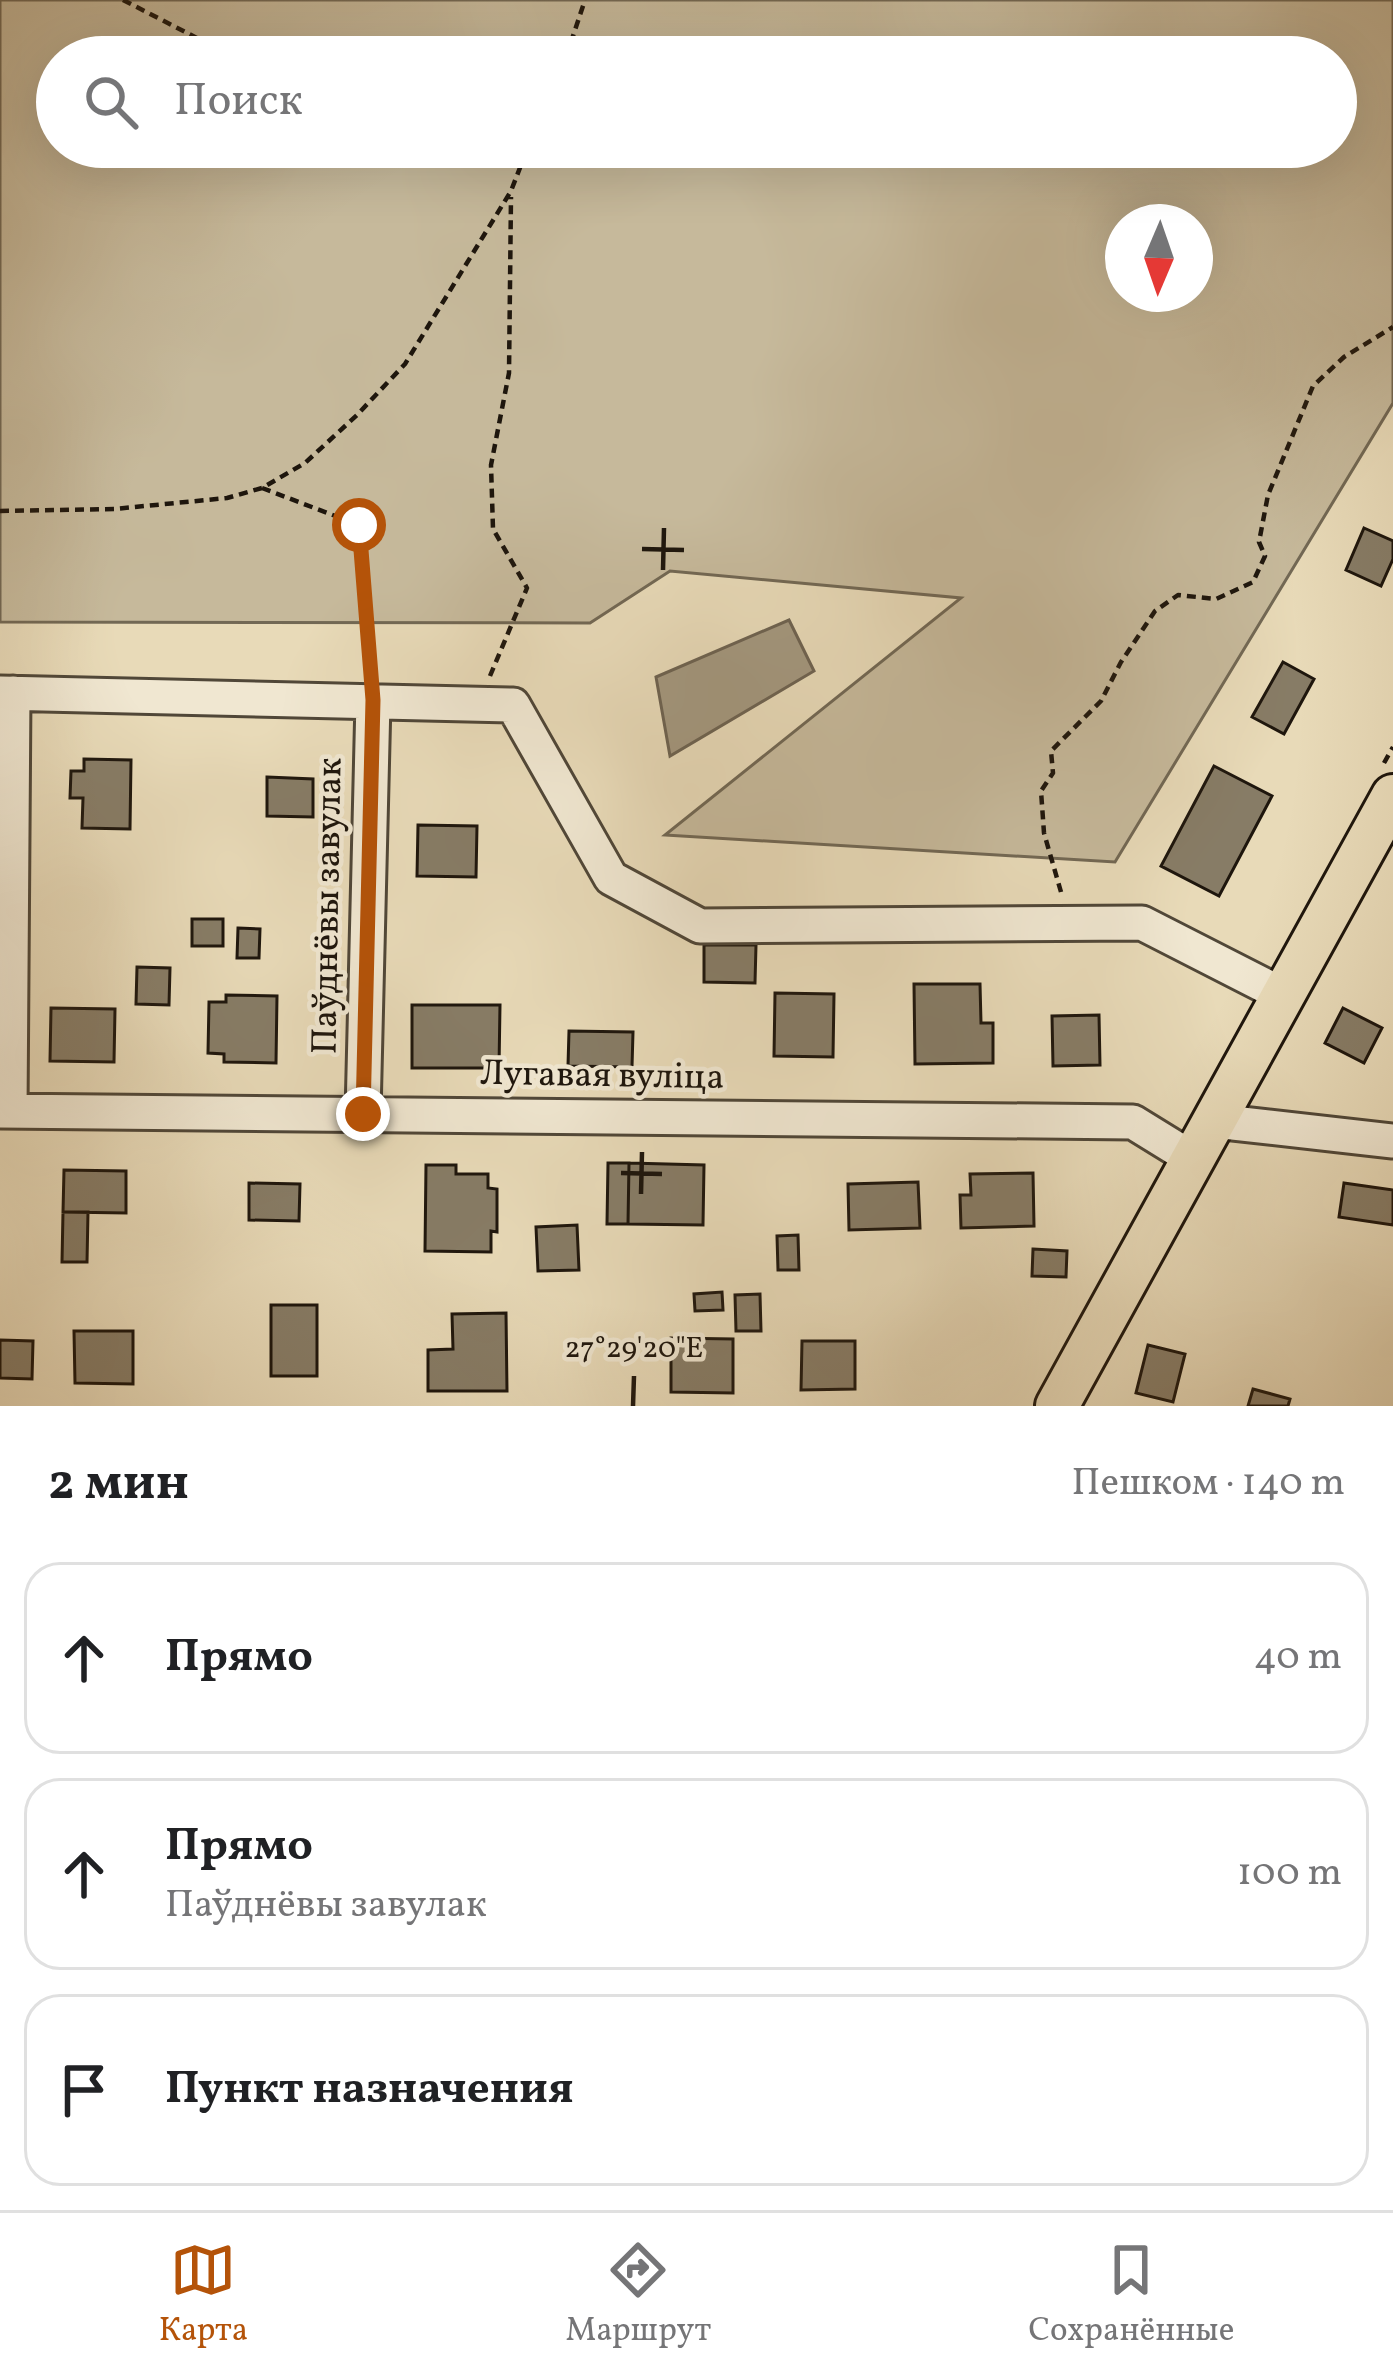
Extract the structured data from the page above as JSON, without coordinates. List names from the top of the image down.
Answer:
{
  "streets": {
    "street": ["Паўднёвы завулак", "Лугавая вуліца"]
  },
  "crossings": [
    ["Паўднёвы завулак", "Лугавая вуліца"]
  ],
  "north": "bottom",
  "page": {
    "search": "Поиск",
    "heading": ["2 мин", "Пешком · 140 m"],
    "list": [
      ["Прямо", "40 m"],
      ["Прямо", "Паўднёвы завулак", "100 m"],
      "Пункт назначения"
    ],
    "nav": ["Карта", "Маршрут", "Сохранённые"]
  },
  "coordinates": ["27°29'20\"E"]
}
